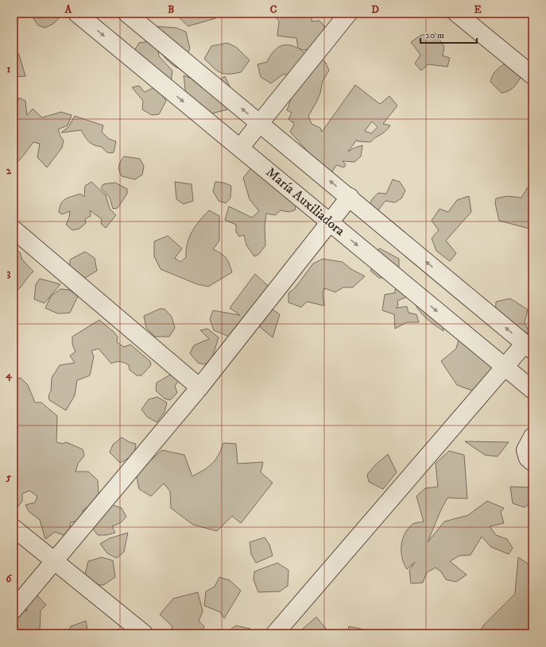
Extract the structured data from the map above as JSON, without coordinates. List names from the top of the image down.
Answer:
{
  "streets": {
    "street": ["María Auxiliadora"]
  },
  "scale_bar": "20 m",
  "grid": {
    "columns": [
      "A",
      "B",
      "C",
      "D",
      "E"
    ],
    "rows": [
      "1",
      "2",
      "3",
      "4",
      "5",
      "6"
    ]
  }
}
